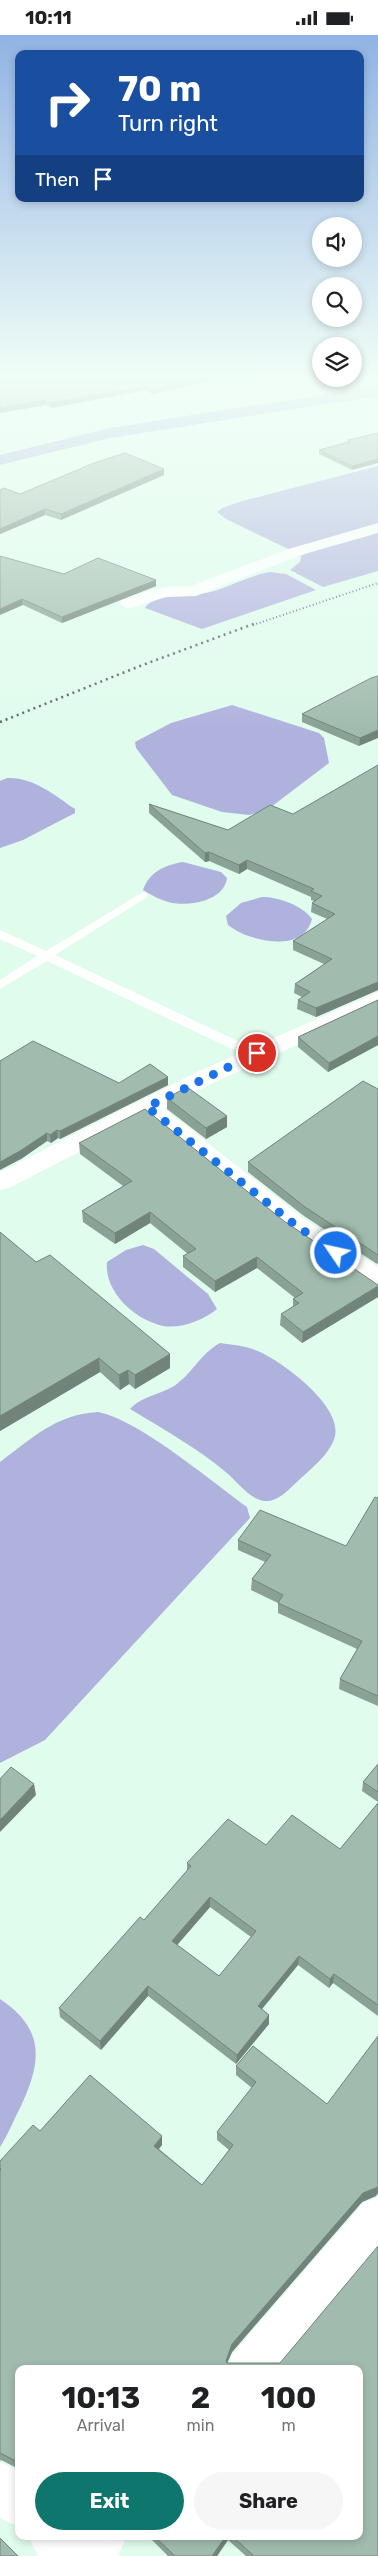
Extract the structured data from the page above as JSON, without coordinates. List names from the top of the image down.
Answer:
{
  "page": {
    "status": "10:11",
    "turn": ["70 m", "Turn right"],
    "then": "Then",
    "eta": [
      "10:13",
      "Arrival",
      "2",
      "min",
      "100",
      "m"
    ],
    "buttons": ["Exit", "Share"]
  }
}
